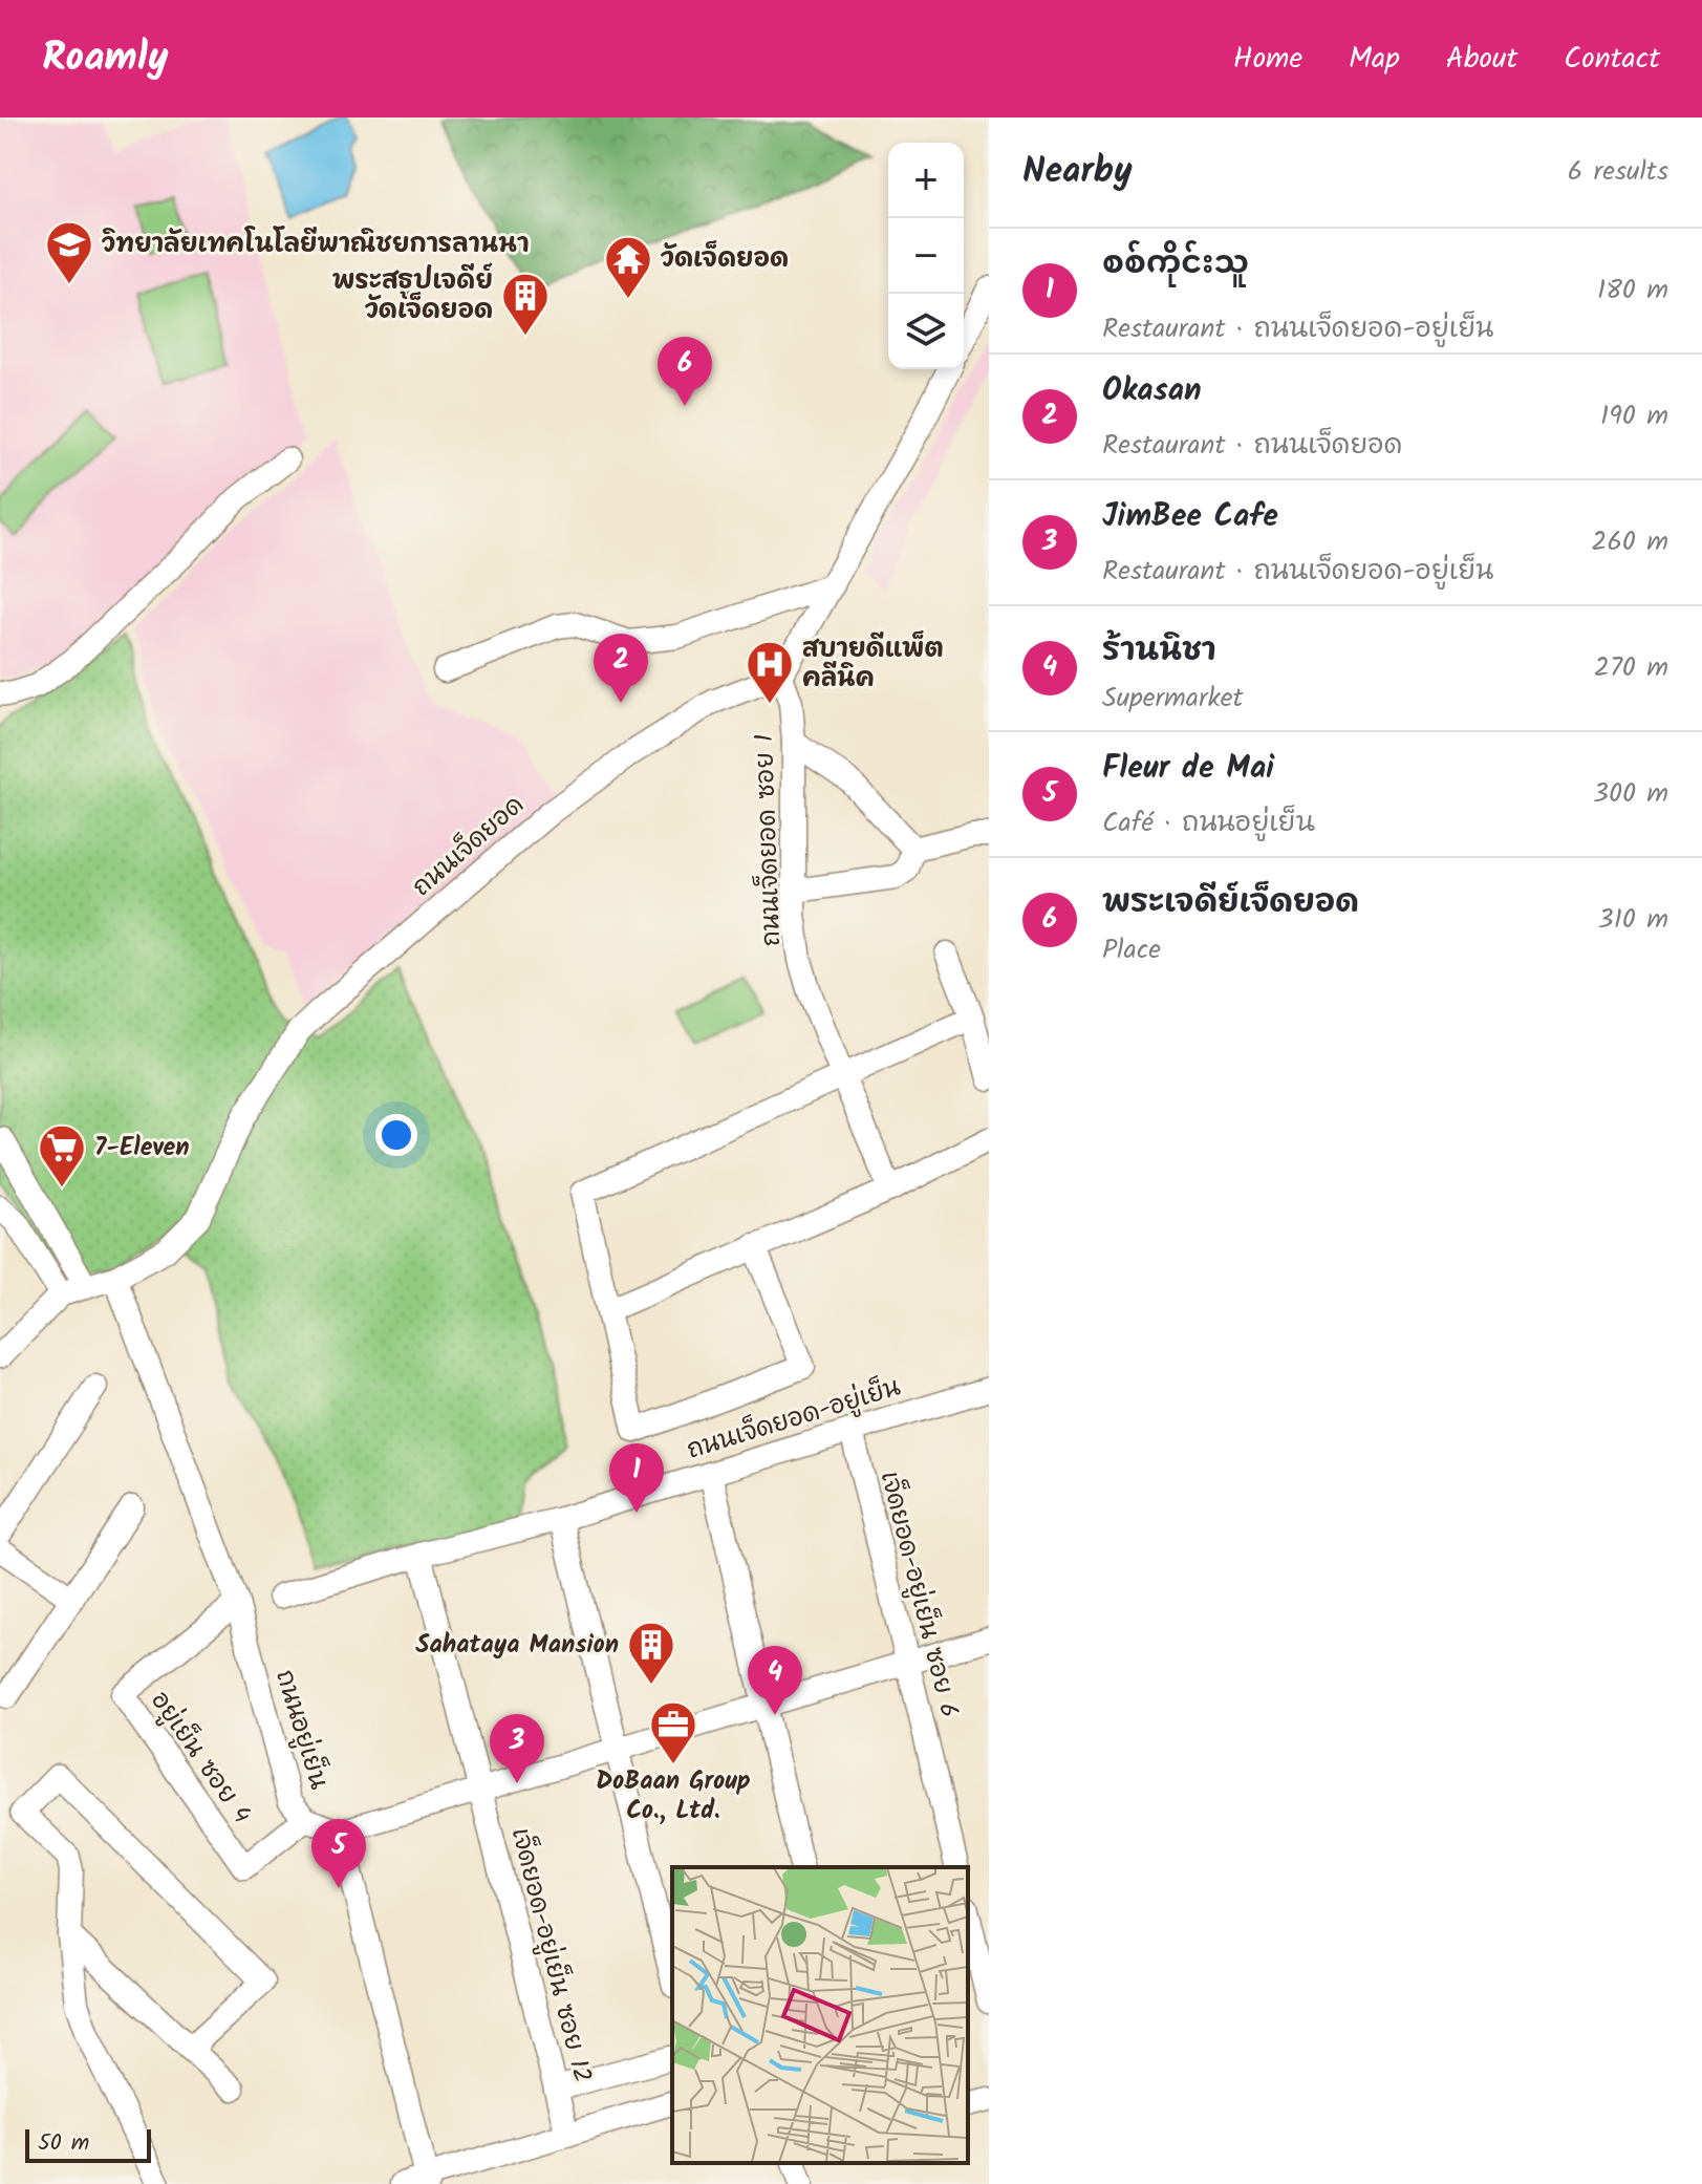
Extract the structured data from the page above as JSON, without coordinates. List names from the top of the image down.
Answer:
{
  "streets": {
    "street": [
      "ถนนเจ็ดยอด ซอย 1",
      "ถนนเจ็ดยอด",
      "ถนนเจ็ดยอด-อยู่เย็น",
      "เจ็ดยอด-อยู่เย็น ซอย 6",
      "ถนนอยู่เย็น",
      "อยู่เย็น ซอย 4",
      "เจ็ดยอด-อยู่เย็น ซอย 12"
    ]
  },
  "crossings": [
    ["ถนนเจ็ดยอด ซอย 1", "ถนนเจ็ดยอด"],
    ["ถนนเจ็ดยอด", "ถนนอยู่เย็น"],
    ["ถนนเจ็ดยอด-อยู่เย็น", "เจ็ดยอด-อยู่เย็น ซอย 6"],
    ["ถนนเจ็ดยอด-อยู่เย็น", "เจ็ดยอด-อยู่เย็น ซอย 12"],
    ["ถนนอยู่เย็น", "อยู่เย็น ซอย 4"]
  ],
  "places": {
    "school or university": ["วิทยาลัยเทคโนโลยีพาณิชยการลานนา"],
    "temple": ["วัดเจ็ดยอด"],
    "building": ["พระสธูปเจดีย์ วัดเจ็ดยอด", "Sahataya Mansion"],
    "hospital": ["สบายดีแพ็ต คลีนิค"],
    "supermarket": ["7-Eleven"],
    "office": ["DoBaan Group Co., Ltd."]
  },
  "scale_bar": "50 m",
  "page": {
    "header": "Roamly",
    "nav": [
      "Home",
      "Map",
      "About",
      "Contact"
    ],
    "heading": ["Nearby", "6 results"],
    "map_buttons": ["+", "−"],
    "list": [
      {
        "mark": "1",
        "name": "စစ်ကိုင်းသူ",
        "note": "Restaurant · ถนนเจ็ดยอด-อยู่เย็น",
        "value": "180 m"
      },
      {
        "mark": "2",
        "name": "Okasan",
        "note": "Restaurant · ถนนเจ็ดยอด",
        "value": "190 m"
      },
      {
        "mark": "3",
        "name": "JimBee Cafe",
        "note": "Restaurant · ถนนเจ็ดยอด-อยู่เย็น",
        "value": "260 m"
      },
      {
        "mark": "4",
        "name": "ร้านนิชา",
        "note": "Supermarket",
        "value": "270 m"
      },
      {
        "mark": "5",
        "name": "Fleur de Mai",
        "note": "Café · ถนนอยู่เย็น",
        "value": "300 m"
      },
      {
        "mark": "6",
        "name": "พระเจดีย์เจ็ดยอด",
        "note": "Place",
        "value": "310 m"
      }
    ],
    "pins": [
      "6",
      "2",
      "1",
      "4",
      "3",
      "5"
    ],
    "scale": "50 m"
  }
}
